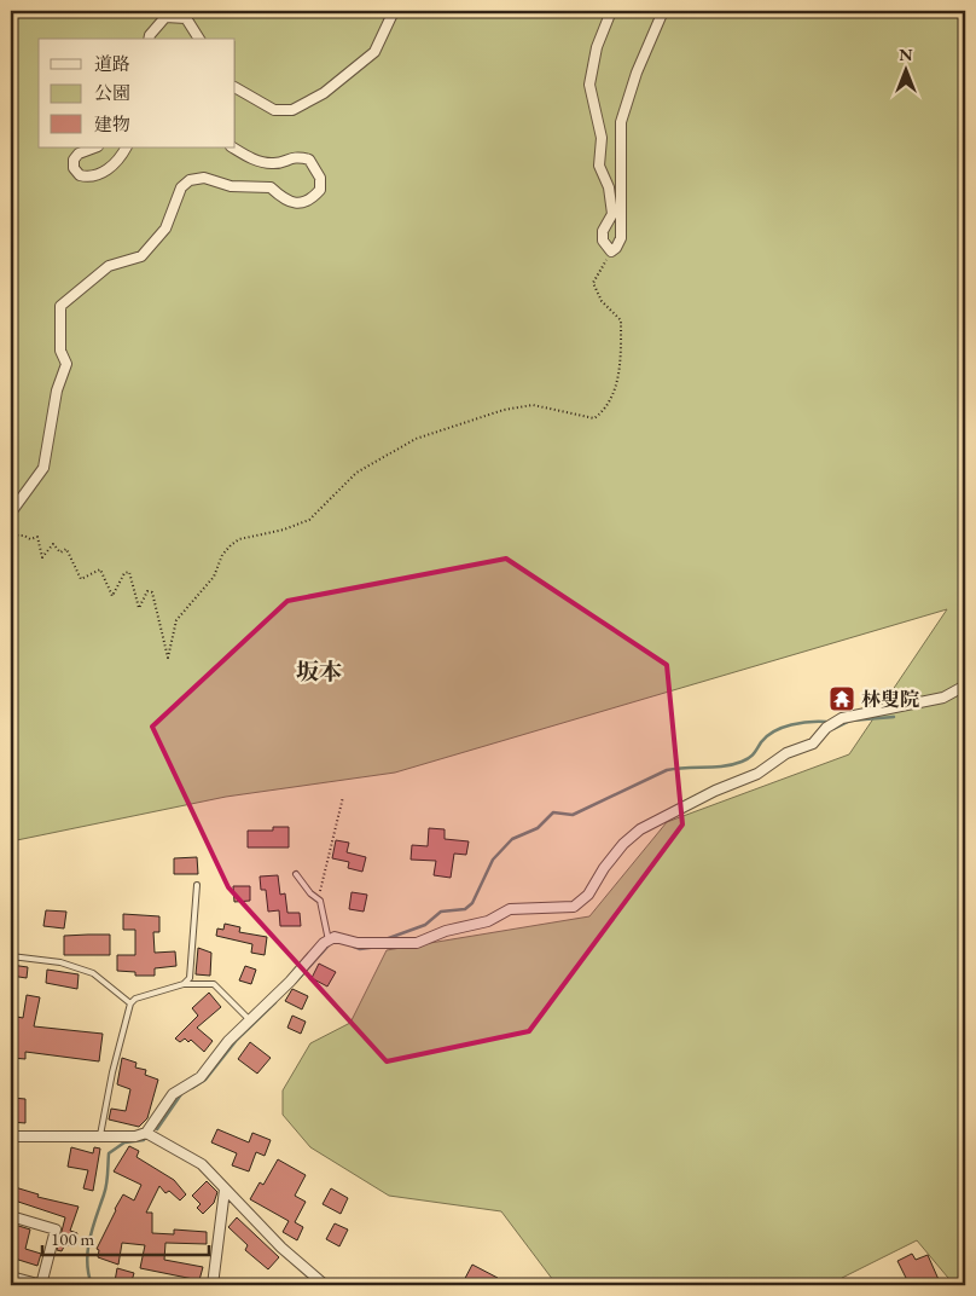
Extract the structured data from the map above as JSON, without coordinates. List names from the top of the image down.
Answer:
{
  "districts": ["坂本"],
  "places": {
    "temple": ["林叟院"]
  },
  "legend": ["道路", "公園", "建物"],
  "scale_bar": "100 m",
  "north": "top"
}
